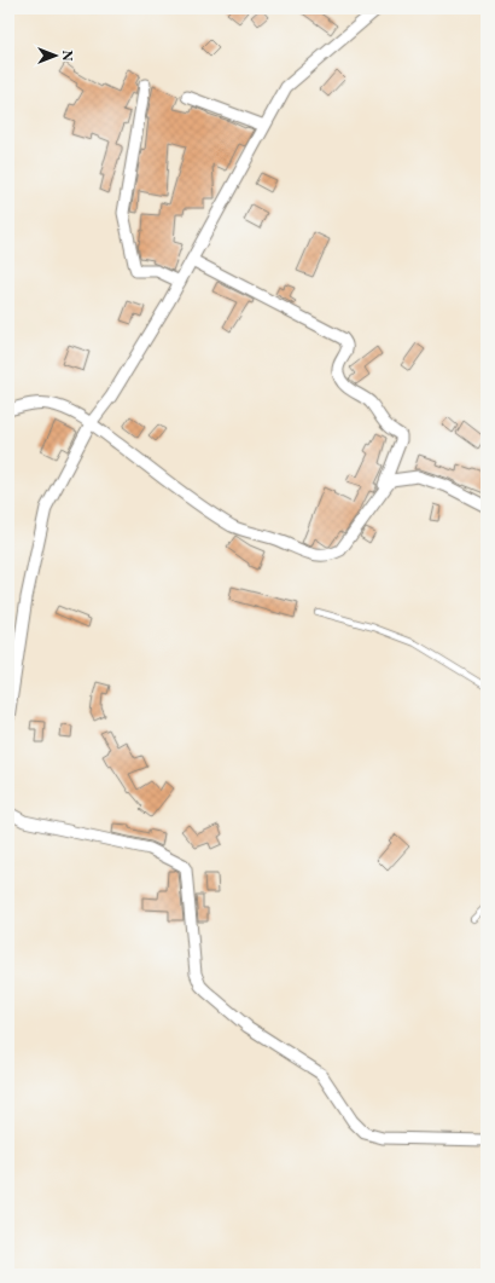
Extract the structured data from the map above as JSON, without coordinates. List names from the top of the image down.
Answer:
{
  "north": "right"
}
